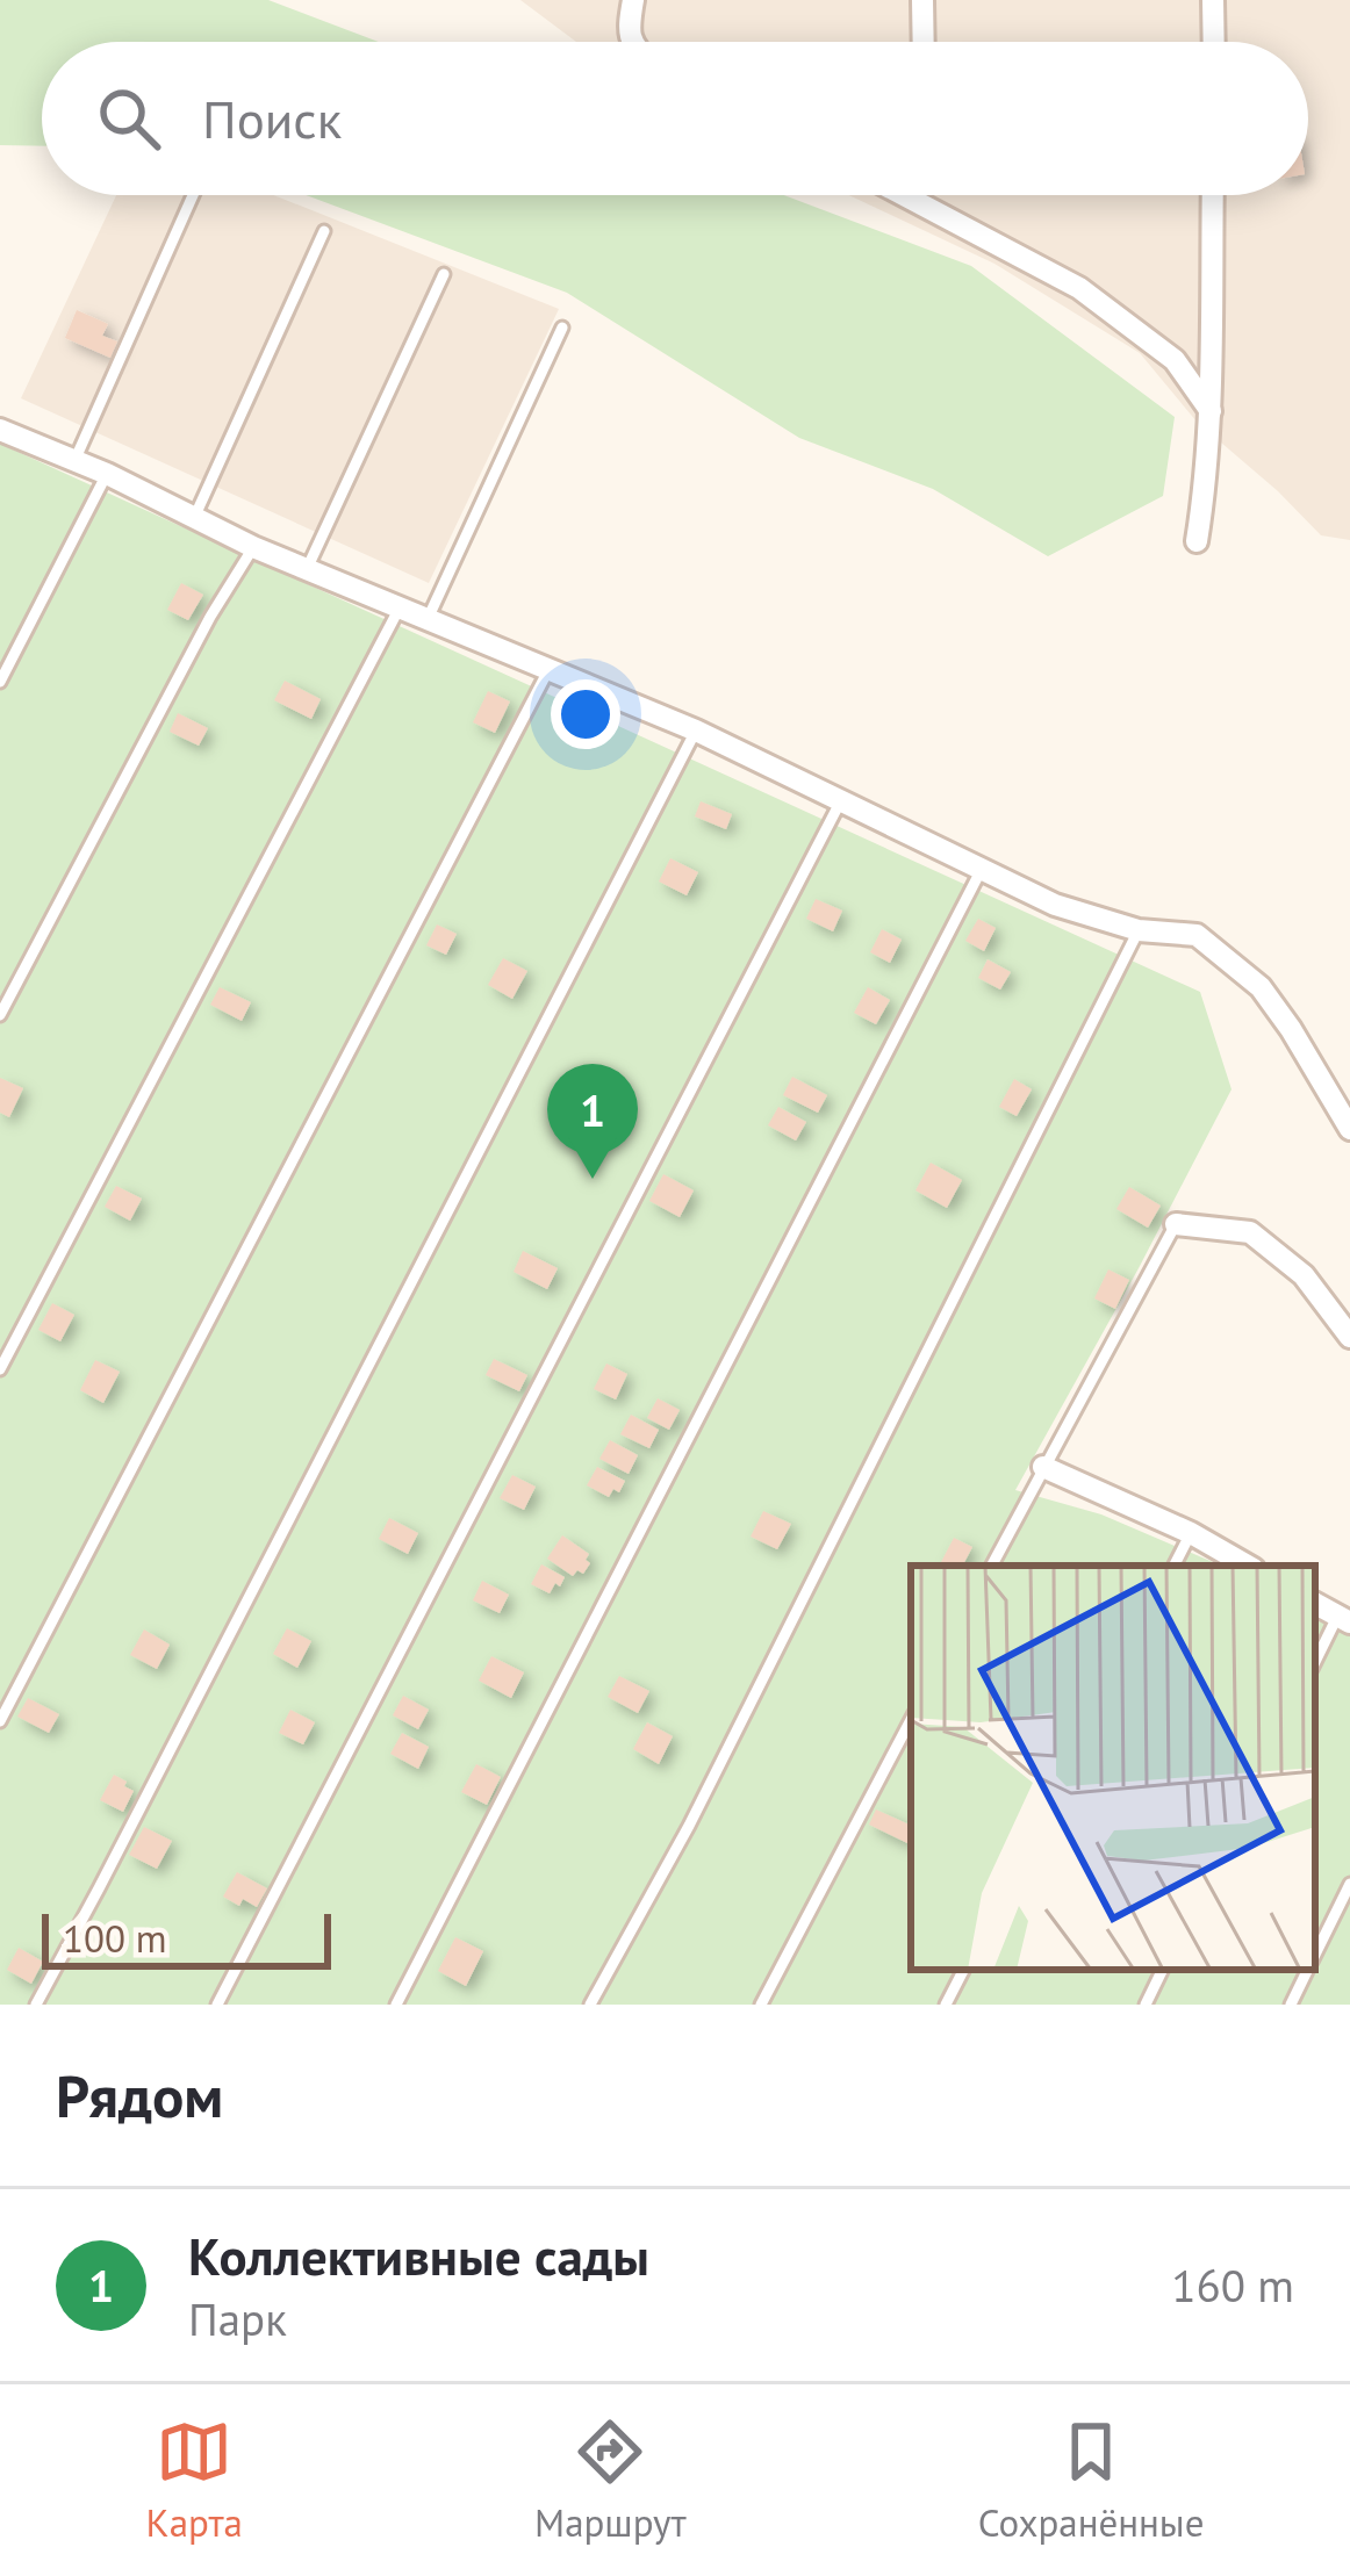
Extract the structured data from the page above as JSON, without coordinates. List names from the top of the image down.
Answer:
{
  "scale_bar": "100 m",
  "page": {
    "search": "Поиск",
    "pins": "1",
    "scale": "100 m",
    "heading": "Рядом",
    "list": [
      {
        "mark": "1",
        "name": "Коллективные сады",
        "note": "Парк",
        "value": "160 m"
      }
    ],
    "nav": ["Карта", "Маршрут", "Сохранённые"]
  }
}
